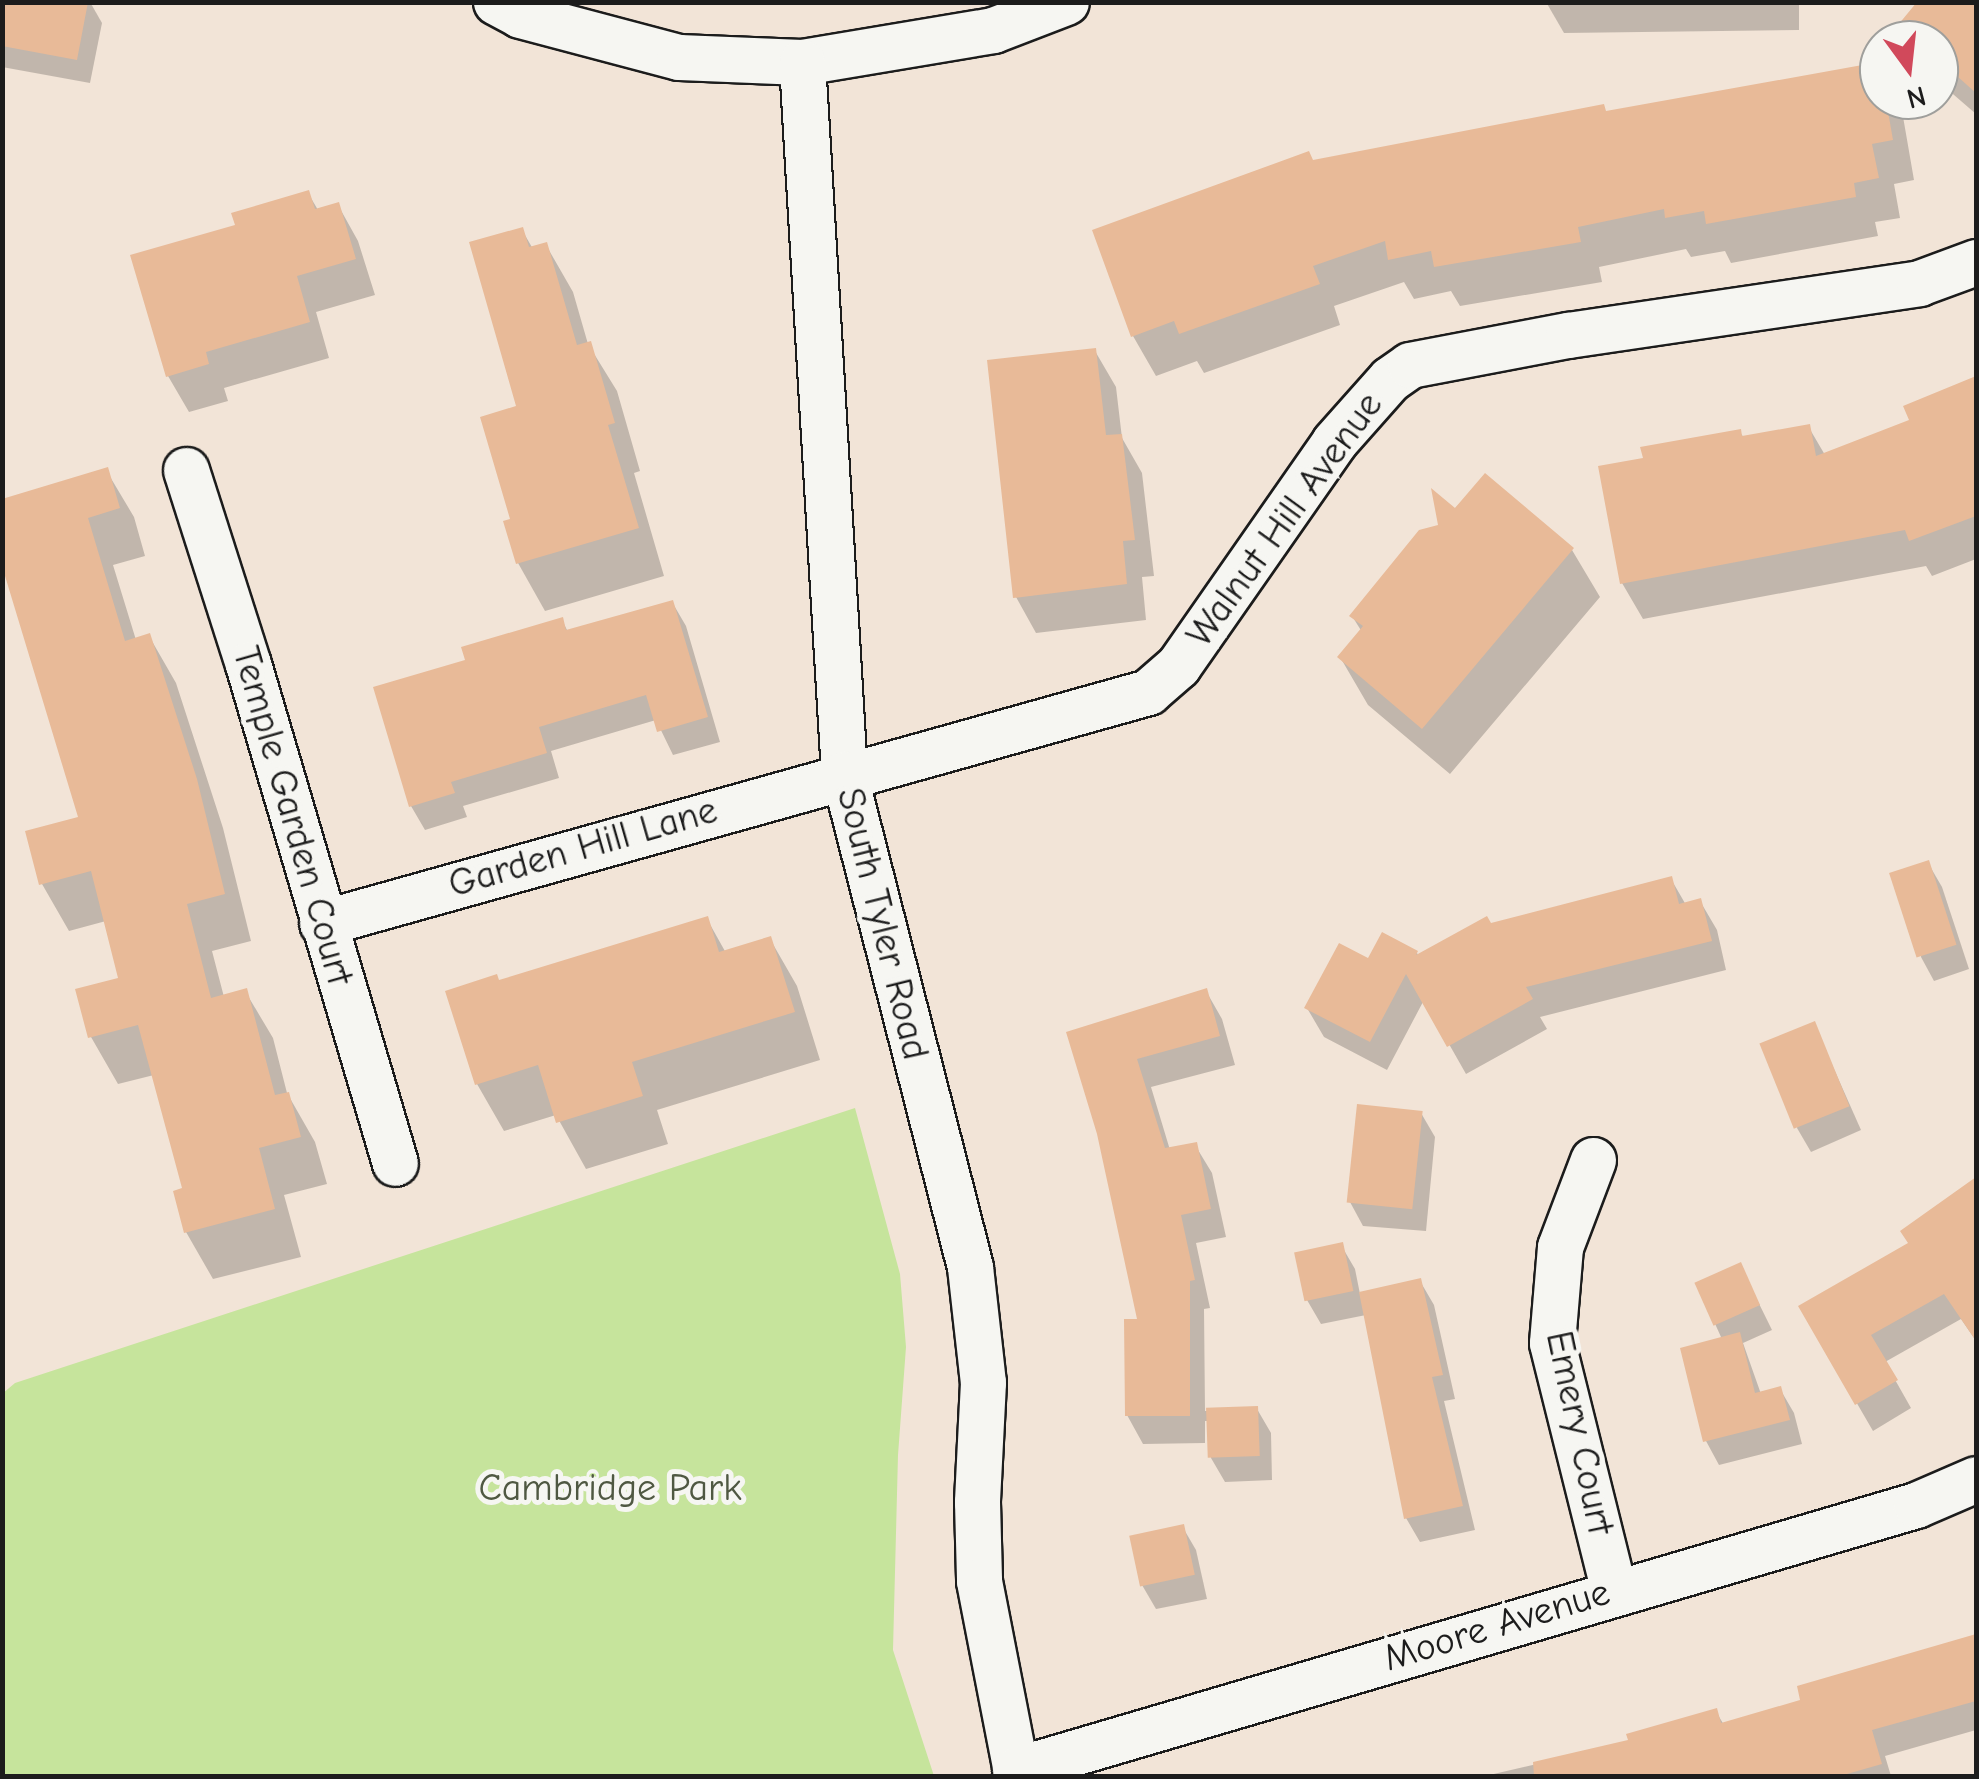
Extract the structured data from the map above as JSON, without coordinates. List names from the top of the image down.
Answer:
{
  "streets": {
    "street": [
      "Walnut Hill Avenue",
      "Temple Garden Court",
      "Garden Hill Lane",
      "South Tyler Road",
      "Emery Court",
      "Moore Avenue"
    ]
  },
  "crossings": [
    ["Walnut Hill Avenue", "Garden Hill Lane"],
    ["Walnut Hill Avenue", "South Tyler Road"],
    ["Temple Garden Court", "Garden Hill Lane"],
    ["Garden Hill Lane", "South Tyler Road"],
    ["South Tyler Road", "Moore Avenue"],
    ["Emery Court", "Moore Avenue"]
  ],
  "parks": ["Cambridge Park"],
  "north": "bottom"
}
